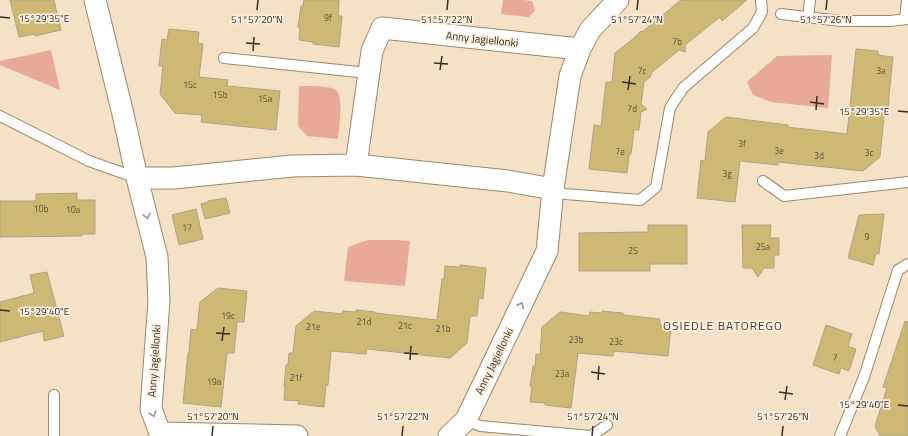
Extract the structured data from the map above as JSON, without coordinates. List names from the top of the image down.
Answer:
{
  "streets": {
    "street": ["Anny Jagiellonki"]
  },
  "districts": ["OSIEDLE BATOREGO"],
  "house_numbers": [
    "9f",
    "7b",
    "7c",
    "3a",
    "15c",
    "15b",
    "15a",
    "7d",
    "3f",
    "3e",
    "7e",
    "3c",
    "3d",
    "3g",
    "10b",
    "10a",
    "17",
    "9",
    "25a",
    "25",
    "19c",
    "21d",
    "21c",
    "21e",
    "21b",
    "23b",
    "23c",
    "7",
    "23a",
    "21f",
    "19a"
  ],
  "coordinates": [
    "15°29'35\"E",
    "51°57'20\"N",
    "51°57'22\"N",
    "51°57'24\"N",
    "51°57'26\"N",
    "15°29'40\"E"
  ]
}
